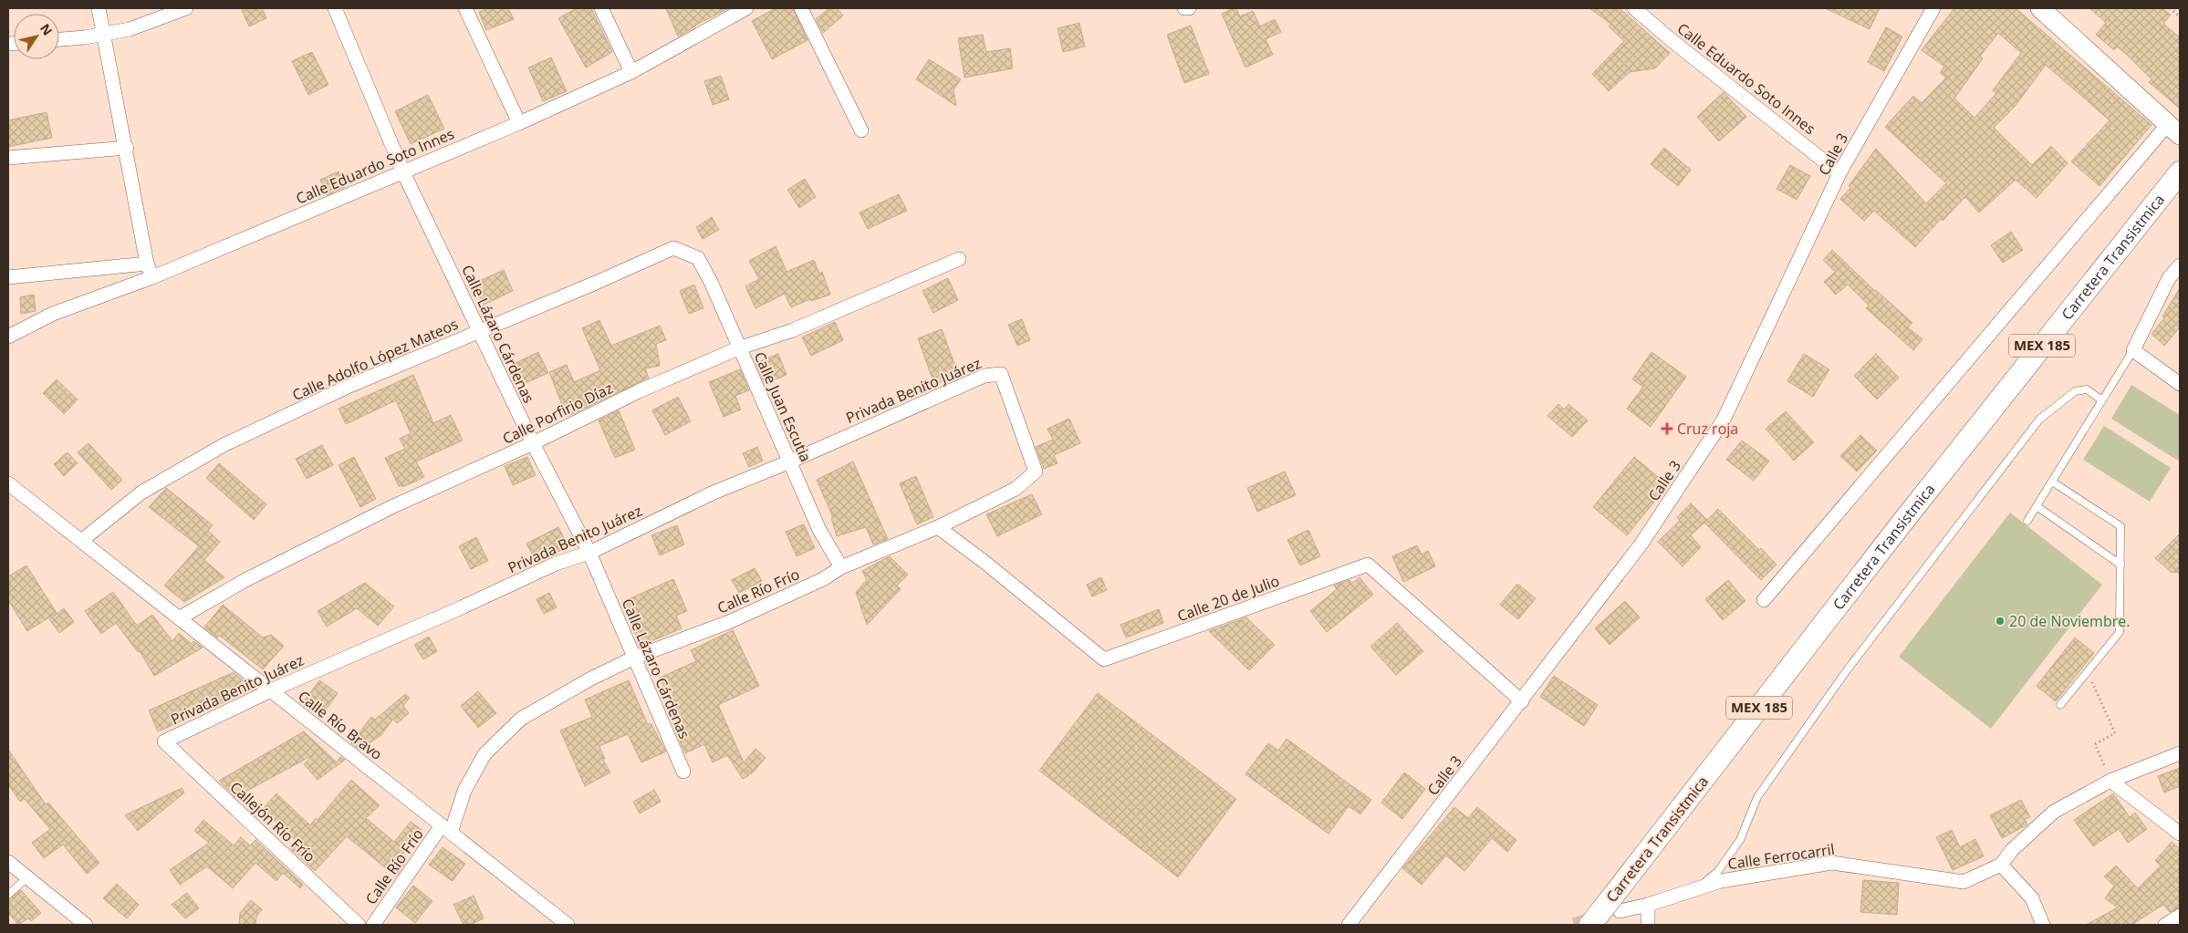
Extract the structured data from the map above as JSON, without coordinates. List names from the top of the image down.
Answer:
{
  "streets": {
    "main road": ["Carretera Transistmica", "MEX 185"],
    "street": [
      "Calle Eduardo Soto Innes",
      "Calle 3",
      "Calle Lázaro Cárdenas",
      "Calle Adolfo López Mateos",
      "Privada Benito Juárez",
      "Calle Juan Escutia",
      "Calle Porfirio Díaz",
      "Calle Río Frío",
      "Calle 20 de Julio",
      "Calle Río Bravo",
      "Callejón Río Frío",
      "Calle Ferrocarril"
    ]
  },
  "crossings": [
    ["Calle Eduardo Soto Innes", "Calle 3"],
    ["Calle Eduardo Soto Innes", "Calle Lázaro Cárdenas"],
    ["Calle 3", "Calle 20 de Julio"],
    ["Carretera Transistmica", "Calle Ferrocarril"],
    ["Calle Lázaro Cárdenas", "Calle Adolfo López Mateos"],
    ["Calle Lázaro Cárdenas", "Privada Benito Juárez"],
    ["Calle Lázaro Cárdenas", "Calle Porfirio Díaz"],
    ["Calle Lázaro Cárdenas", "Calle Río Frío"],
    ["Calle Adolfo López Mateos", "Calle Juan Escutia"],
    ["Calle Adolfo López Mateos", "Calle Río Bravo"],
    ["Privada Benito Juárez", "Calle Juan Escutia"],
    ["Privada Benito Juárez", "Calle Río Frío"],
    ["Privada Benito Juárez", "Calle Río Bravo"],
    ["Privada Benito Juárez", "Callejón Río Frío"],
    ["Calle Juan Escutia", "Calle Porfirio Díaz"],
    ["Calle Juan Escutia", "Calle Río Frío"],
    ["Calle Porfirio Díaz", "Calle Río Bravo"],
    ["Calle Río Frío", "Calle 20 de Julio"],
    ["Calle Río Frío", "Calle Río Bravo"]
  ],
  "places": {
    "health": ["Cruz roja"],
    "other": ["20 de Noviembre."]
  },
  "north": "top right"
}
